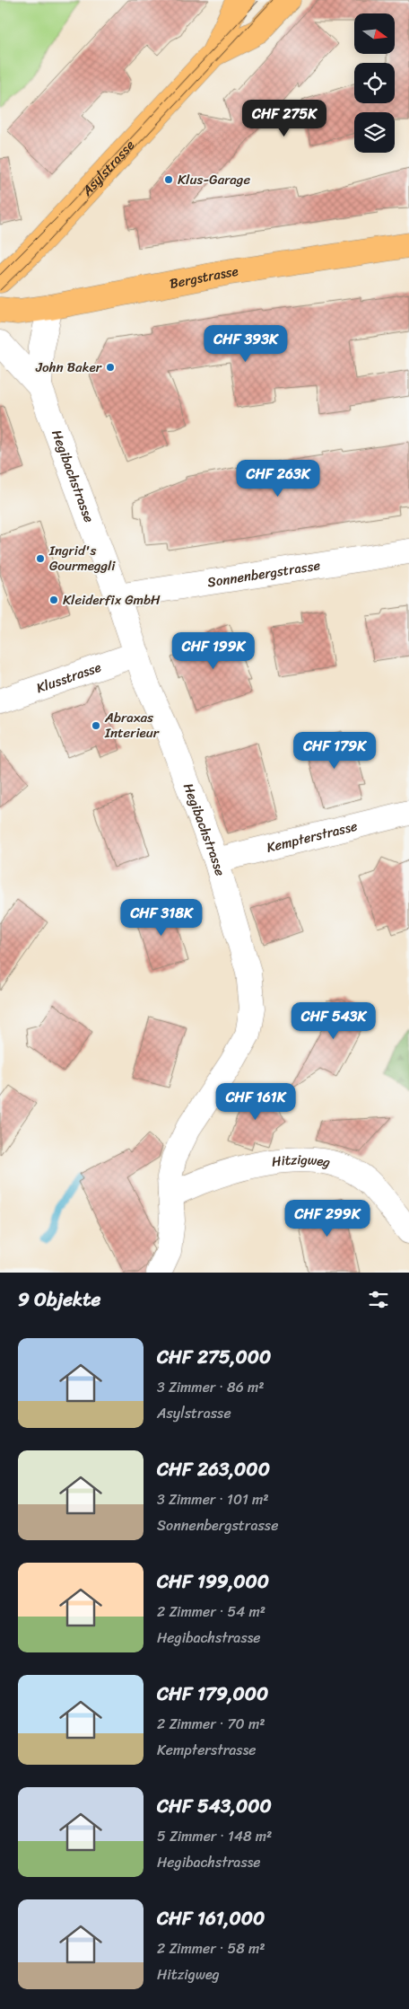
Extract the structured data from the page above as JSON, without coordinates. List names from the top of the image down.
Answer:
{
  "streets": {
    "main road": ["Asylstrasse", "Bergstrasse"],
    "street": [
      "Hegibachstrasse",
      "Sonnenbergstrasse",
      "Klusstrasse",
      "Kempterstrasse",
      "Hitzigweg"
    ]
  },
  "crossings": [
    ["Bergstrasse", "Hegibachstrasse"],
    ["Hegibachstrasse", "Sonnenbergstrasse"],
    ["Hegibachstrasse", "Klusstrasse"],
    ["Hegibachstrasse", "Kempterstrasse"],
    ["Hegibachstrasse", "Hitzigweg"]
  ],
  "places": [
    "Klus-Garage",
    "John Baker",
    "Ingrid's Gourmeggli",
    "Kleiderfix GmbH",
    "Abraxas Interieur"
  ],
  "north": "right",
  "page": {
    "price": [
      "CHF 275K",
      "CHF 393K",
      "CHF 263K",
      "CHF 199K",
      "CHF 179K",
      "CHF 318K",
      "CHF 543K",
      "CHF 161K",
      "CHF 299K"
    ],
    "heading": "9 Objekte",
    "list": [
      {
        "name": "CHF 275,000",
        "note": "3 Zimmer · 86 m² · Asylstrasse"
      },
      {
        "name": "CHF 263,000",
        "note": "3 Zimmer · 101 m² · Sonnenbergstrasse"
      },
      {
        "name": "CHF 199,000",
        "note": "2 Zimmer · 54 m² · Hegibachstrasse"
      },
      {
        "name": "CHF 179,000",
        "note": "2 Zimmer · 70 m² · Kempterstrasse"
      },
      {
        "name": "CHF 543,000",
        "note": "5 Zimmer · 148 m² · Hegibachstrasse"
      },
      {
        "name": "CHF 161,000",
        "note": "2 Zimmer · 58 m² · Hitzigweg"
      }
    ]
  }
}
